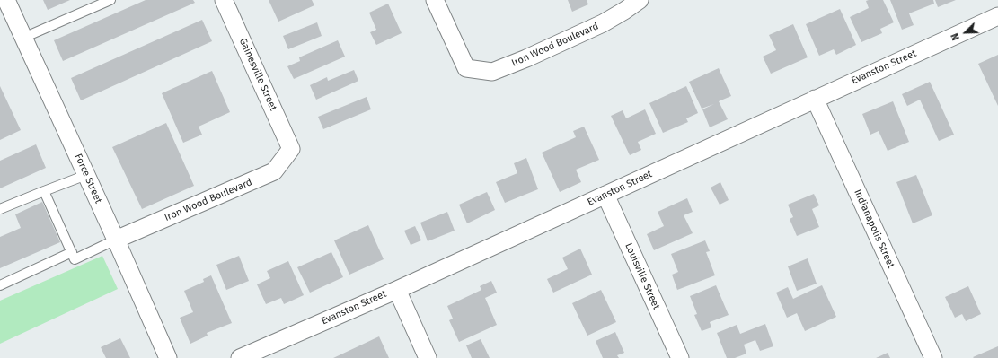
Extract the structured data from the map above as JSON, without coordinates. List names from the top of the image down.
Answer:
{
  "streets": {
    "street": [
      "Iron Wood Boulevard",
      "Evanston Street",
      "Gainesville Street",
      "Force Street",
      "Indianapolis Street",
      "Louisville Street"
    ]
  },
  "crossings": [
    ["Iron Wood Boulevard", "Gainesville Street"],
    ["Iron Wood Boulevard", "Force Street"],
    ["Evanston Street", "Indianapolis Street"],
    ["Evanston Street", "Louisville Street"]
  ],
  "north": "bottom left"
}
